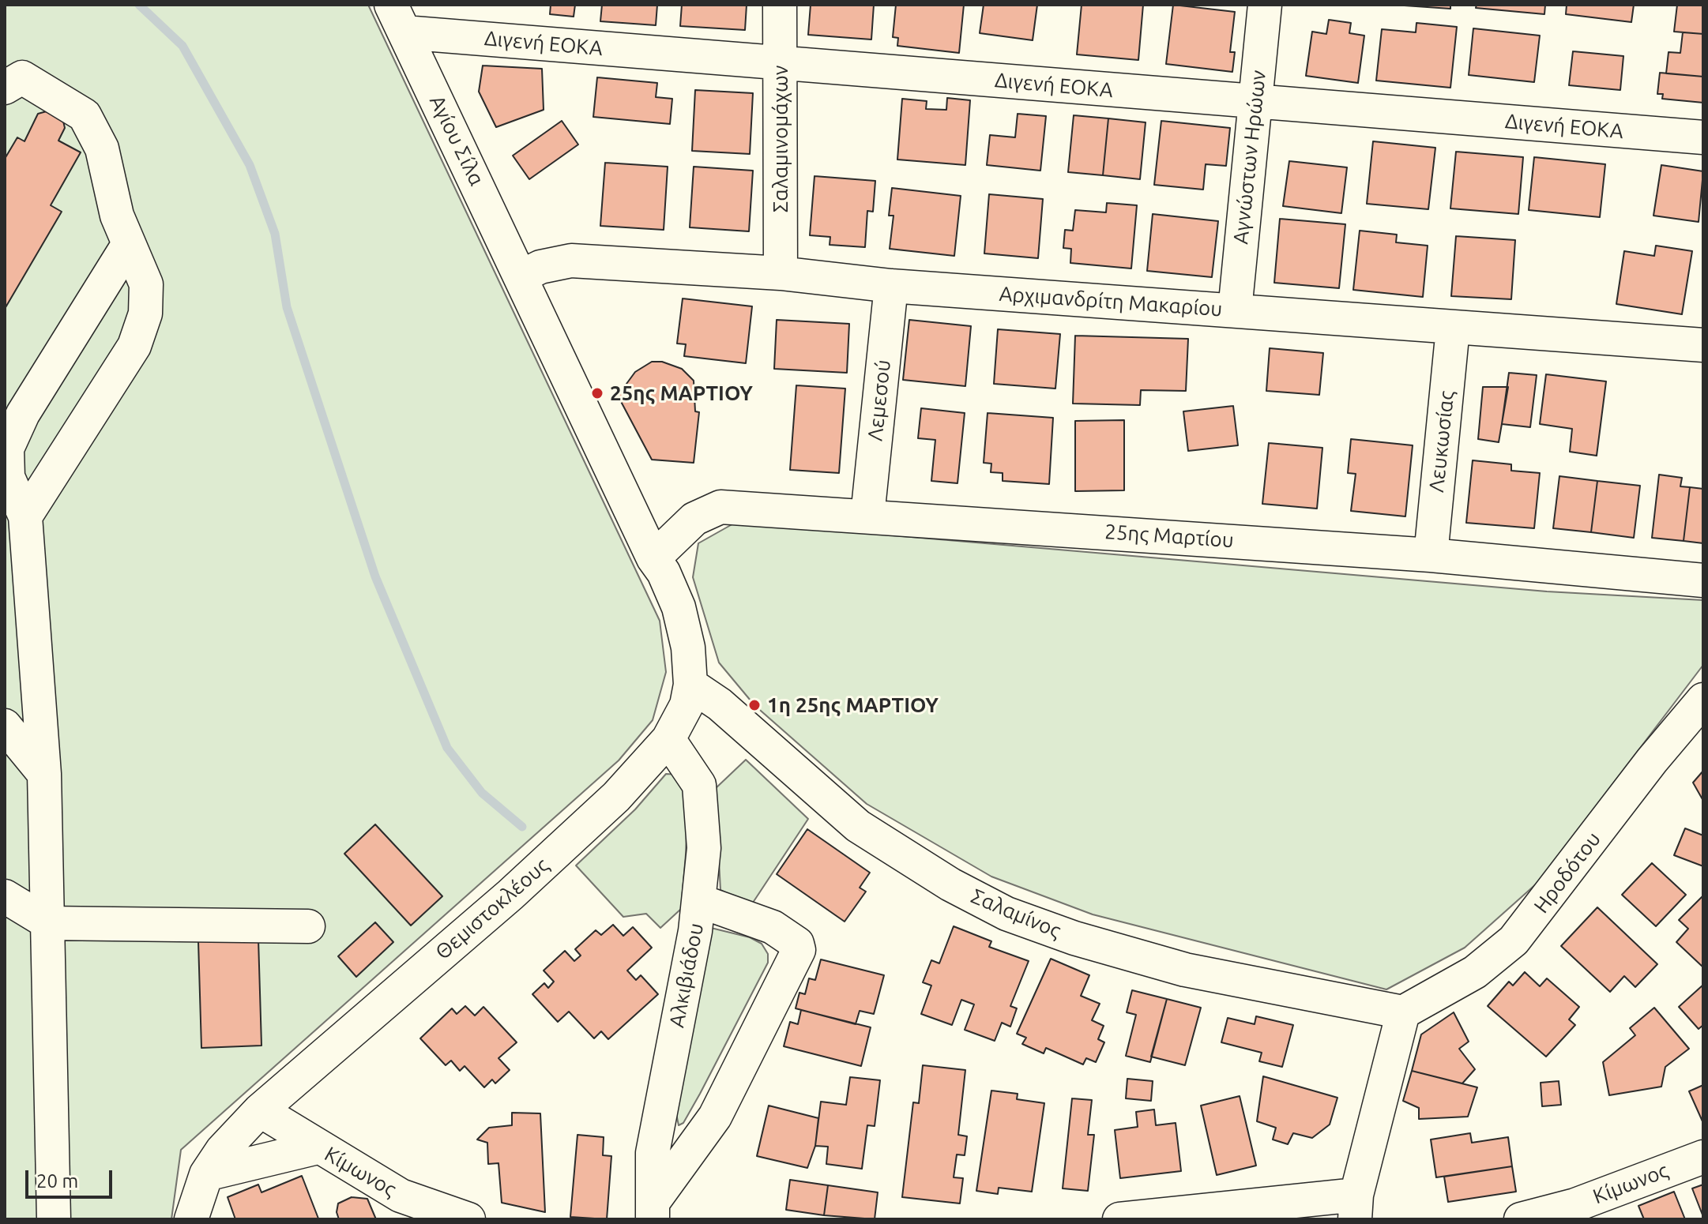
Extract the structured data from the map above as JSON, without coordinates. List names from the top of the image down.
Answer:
{
  "streets": {
    "street": [
      "Διγενή ΕΟΚΑ",
      "Σαλαμινομάχων",
      "Αγίου Σίλα",
      "Αγνώστων Ηρώων",
      "Αρχιμανδρίτη Μακαρίου",
      "Λεμεσού",
      "Λευκωσίας",
      "25ης Μαρτίου",
      "Ηροδότου",
      "Θεμιστοκλέους",
      "Σαλαμίνος",
      "Αλκιβιάδου",
      "Κίμωνος"
    ]
  },
  "crossings": [
    ["Διγενή ΕΟΚΑ", "Σαλαμινομάχων"],
    ["Διγενή ΕΟΚΑ", "Αγίου Σίλα"],
    ["Διγενή ΕΟΚΑ", "Αγνώστων Ηρώων"],
    ["Σαλαμινομάχων", "Αρχιμανδρίτη Μακαρίου"],
    ["Αγίου Σίλα", "Αρχιμανδρίτη Μακαρίου"],
    ["Αγίου Σίλα", "25ης Μαρτίου"],
    ["Αγίου Σίλα", "Θεμιστοκλέους"],
    ["Αγνώστων Ηρώων", "Αρχιμανδρίτη Μακαρίου"],
    ["Αρχιμανδρίτη Μακαρίου", "Λεμεσού"],
    ["Αρχιμανδρίτη Μακαρίου", "Λευκωσίας"],
    ["Λεμεσού", "25ης Μαρτίου"],
    ["Λευκωσίας", "25ης Μαρτίου"],
    ["25ης Μαρτίου", "Θεμιστοκλέους"],
    ["Ηροδότου", "Σαλαμίνος"],
    ["Θεμιστοκλέους", "Σαλαμίνος"],
    ["Θεμιστοκλέους", "Αλκιβιάδου"],
    ["Θεμιστοκλέους", "Κίμωνος"]
  ],
  "places": ["25ης ΜΑΡΤΙΟΥ", "1η 25ης ΜΑΡΤΙΟΥ"],
  "scale_bar": "20 m"
}
